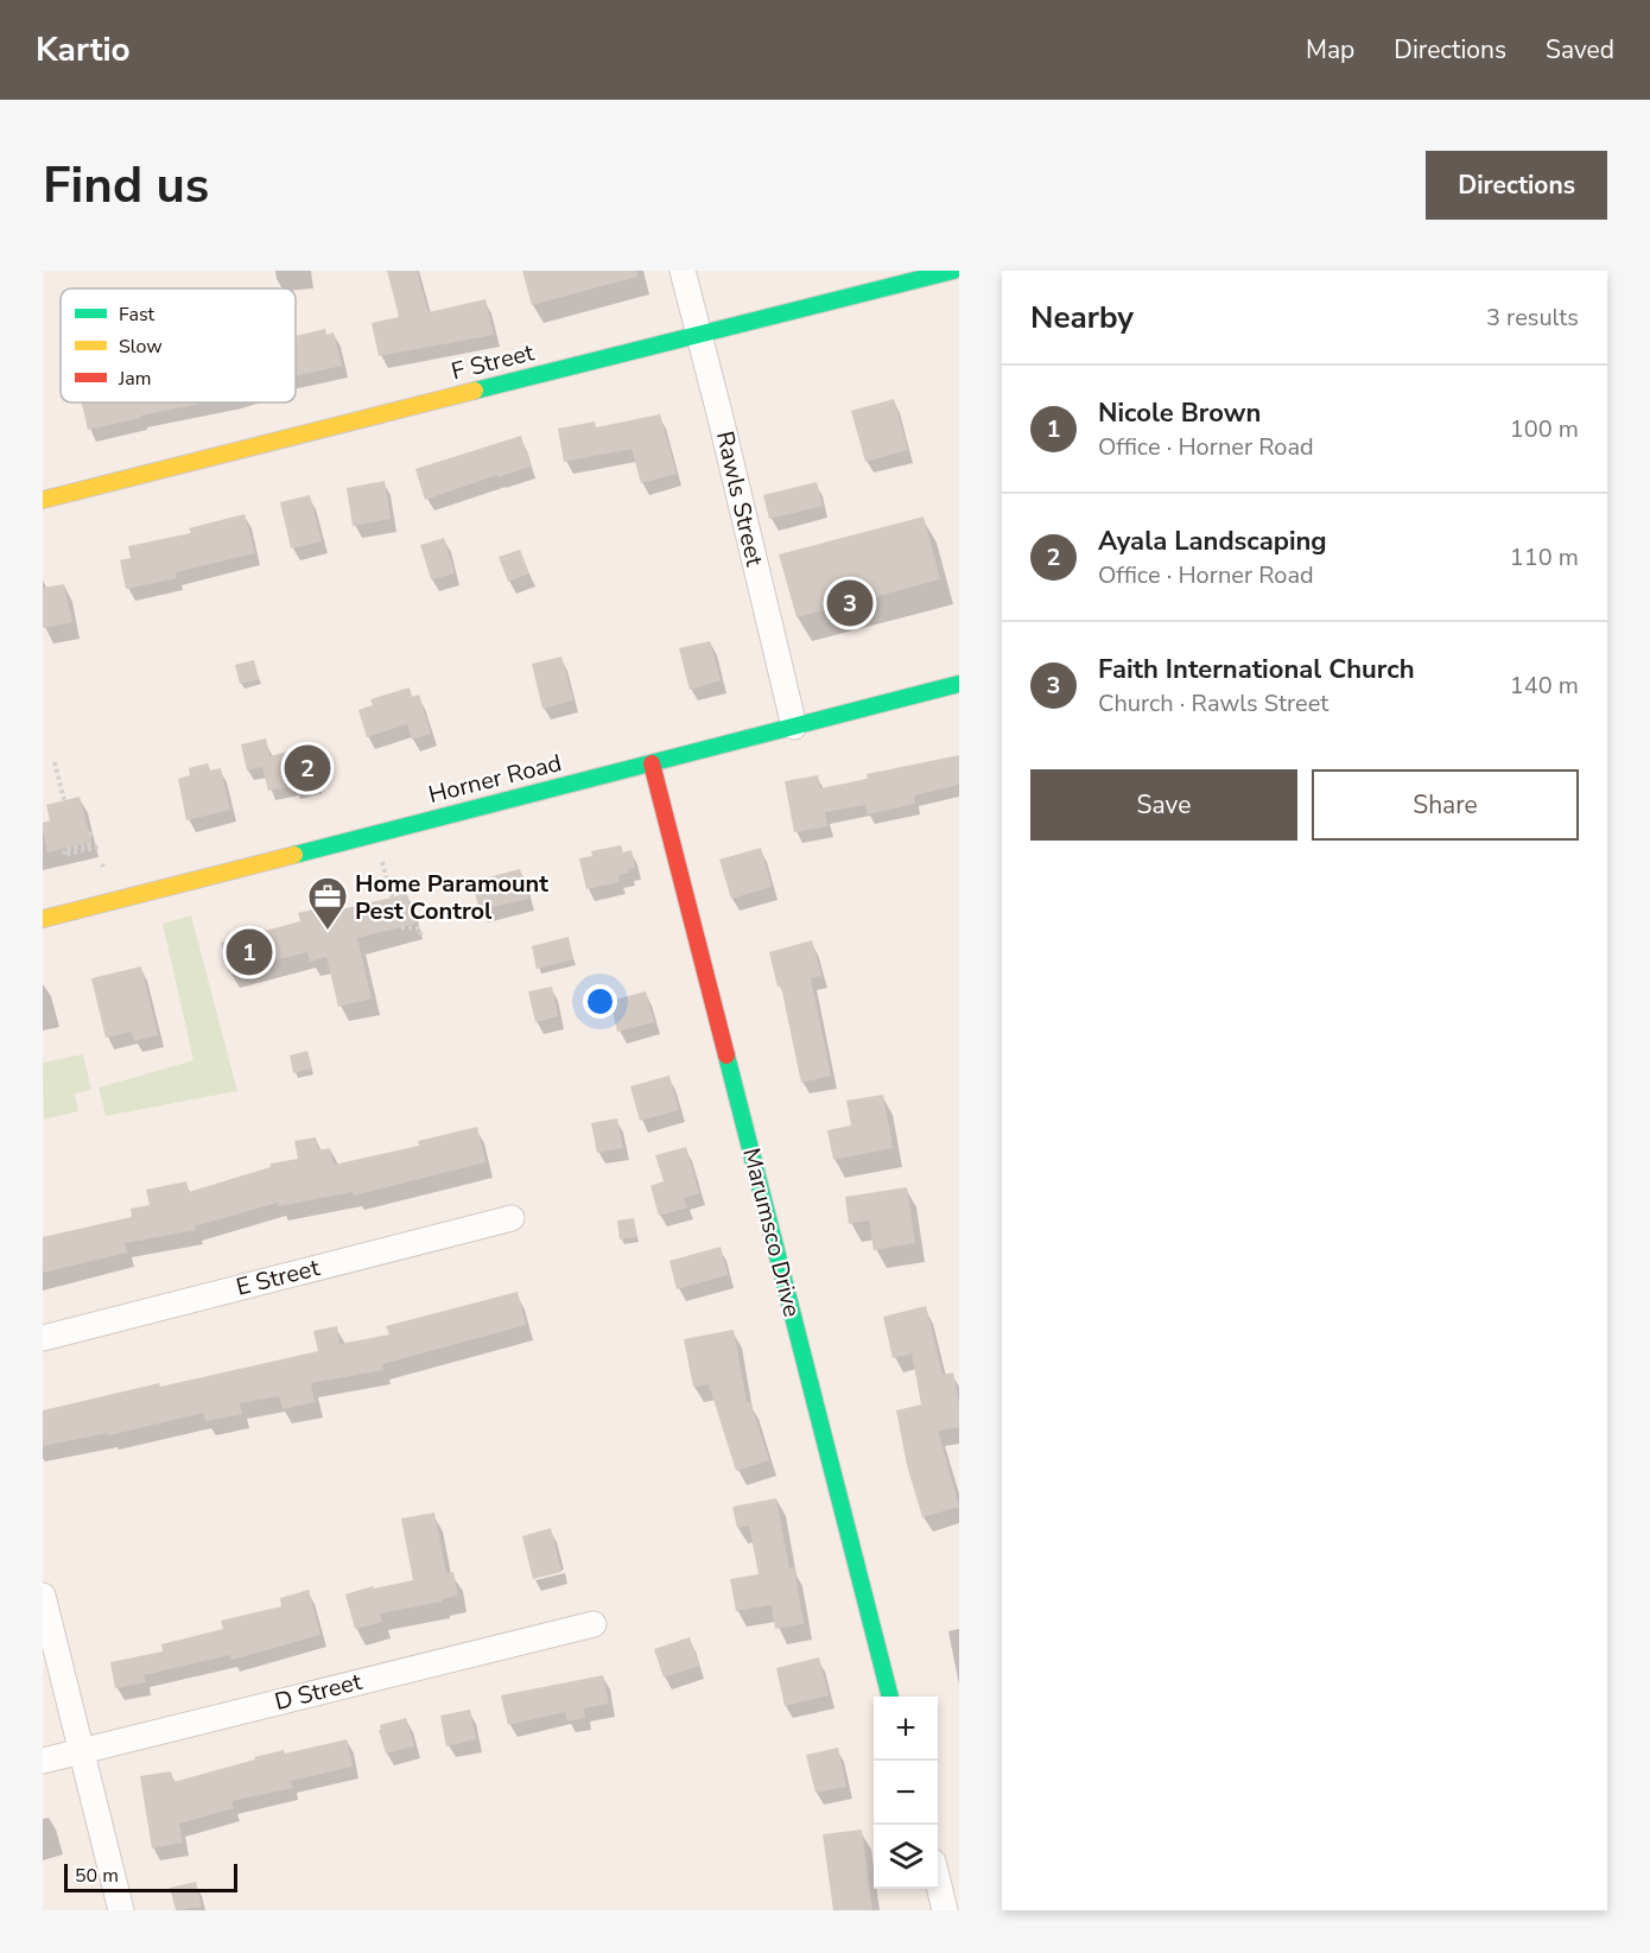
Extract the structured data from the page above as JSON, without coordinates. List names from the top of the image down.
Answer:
{
  "streets": {
    "street": [
      "F Street",
      "Rawls Street",
      "Horner Road",
      "Marumsco Drive",
      "E Street",
      "D Street"
    ]
  },
  "crossings": [
    ["F Street", "Rawls Street"],
    ["Rawls Street", "Horner Road"],
    ["Horner Road", "Marumsco Drive"]
  ],
  "places": {
    "office": ["Home Paramount Pest Control"]
  },
  "legend": ["Fast", "Slow", "Jam"],
  "scale_bar": "50 m",
  "page": {
    "header": "Kartio",
    "nav": ["Map", "Directions", "Saved"],
    "buttons": [
      "Directions",
      ["Save", "Share"]
    ],
    "title": "Find us",
    "heading": ["Nearby", "3 results"],
    "list": [
      {
        "mark": "1",
        "name": "Nicole Brown",
        "note": "Office · Horner Road",
        "value": "100 m"
      },
      {
        "mark": "2",
        "name": "Ayala Landscaping",
        "note": "Office · Horner Road",
        "value": "110 m"
      },
      {
        "mark": "3",
        "name": "Faith International Church",
        "note": "Church · Rawls Street",
        "value": "140 m"
      }
    ],
    "pins": ["3", "2", "1"],
    "map_buttons": ["+", "−"],
    "scale": "50 m"
  }
}
